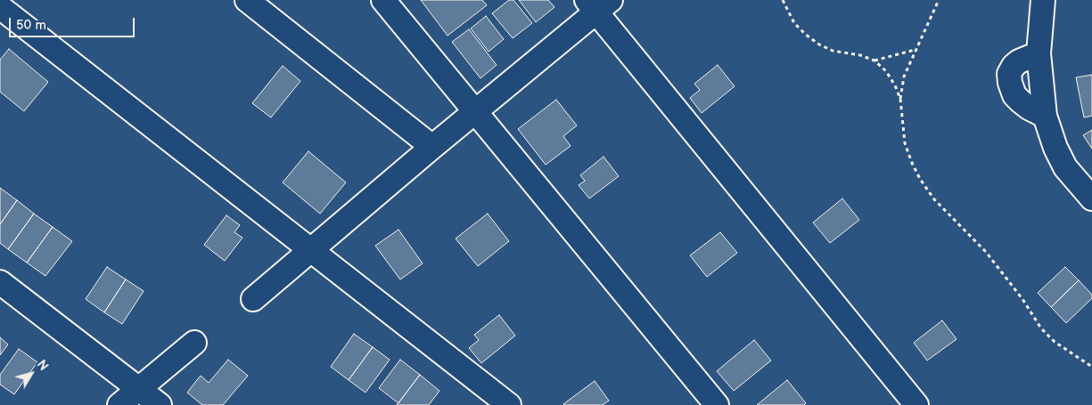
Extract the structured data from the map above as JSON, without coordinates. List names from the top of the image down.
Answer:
{
  "scale_bar": "50 m",
  "north": "top right"
}
